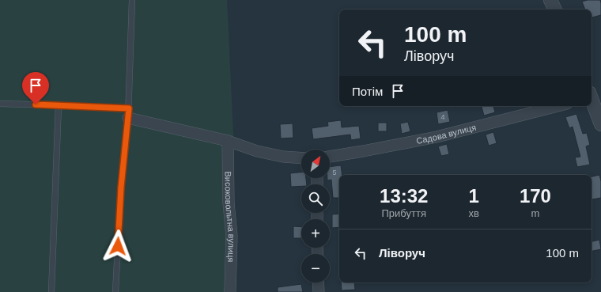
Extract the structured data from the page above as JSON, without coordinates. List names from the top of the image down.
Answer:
{
  "streets": {
    "street": ["Садова вулиця", "Високовольтна вулиця"]
  },
  "house_numbers": ["4", "5"],
  "north": "top right",
  "page": {
    "turn": ["100 m", "Ліворуч"],
    "then": "Потім",
    "map_buttons": ["+", "−"],
    "eta": [
      "13:32",
      "Прибуття",
      "1",
      "хв",
      "170",
      "m"
    ],
    "list": [
      {
        "name": "Ліворуч",
        "value": "100 m"
      }
    ]
  }
}
